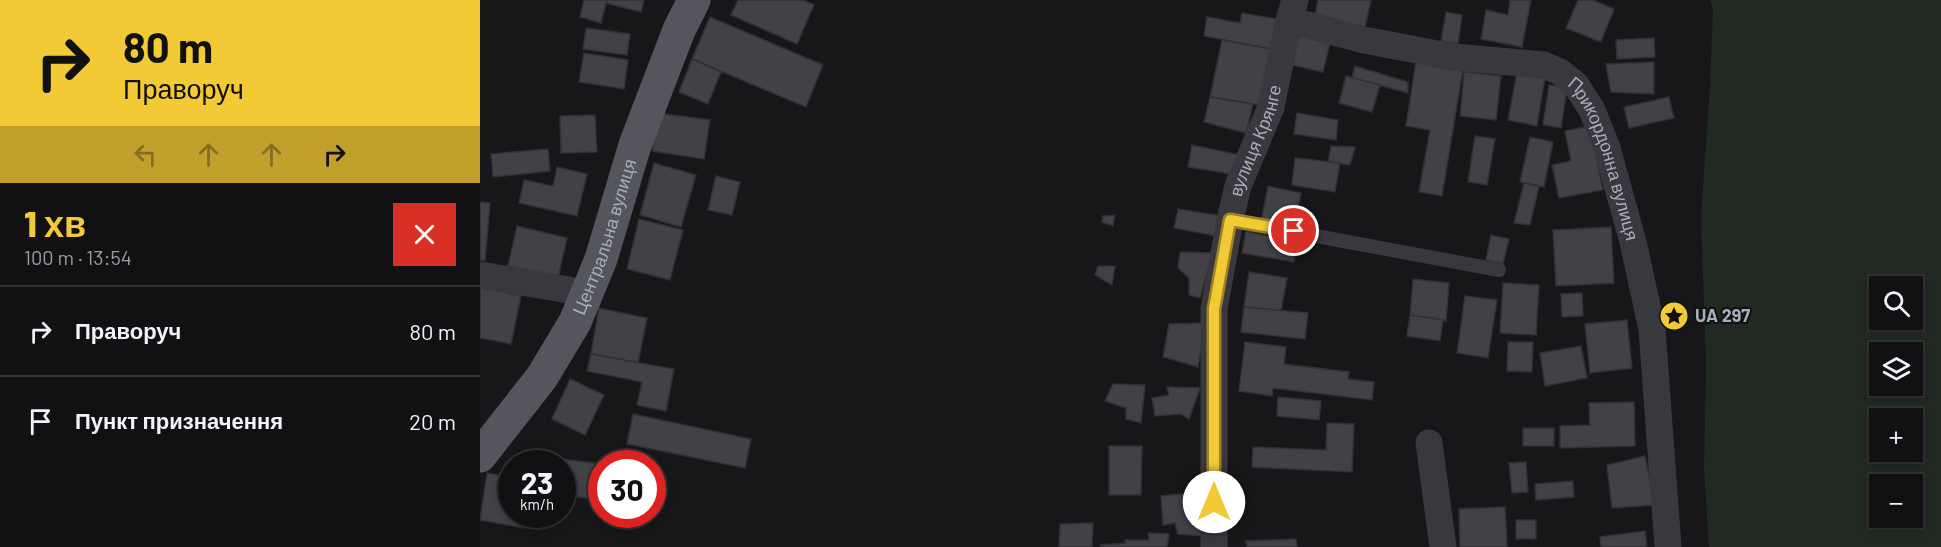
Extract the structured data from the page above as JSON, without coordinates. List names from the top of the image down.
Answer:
{
  "streets": {
    "main road": ["Центральна вулиця"],
    "street": ["вулиця Крянге", "Прикордонна вулиця"]
  },
  "crossings": [
    ["вулиця Крянге", "Прикордонна вулиця"]
  ],
  "places": {
    "place": ["UA 297"]
  },
  "page": {
    "turn": ["80 m", "Праворуч"],
    "heading": ["1 хв", "100 m · 13:54"],
    "map_buttons": ["+", "−"],
    "list": [
      {
        "name": "Праворуч",
        "value": "80 m"
      },
      {
        "name": "Пункт призначення",
        "value": "20 m"
      }
    ],
    "speed": "23 km/h",
    "limit": "30"
  }
}
